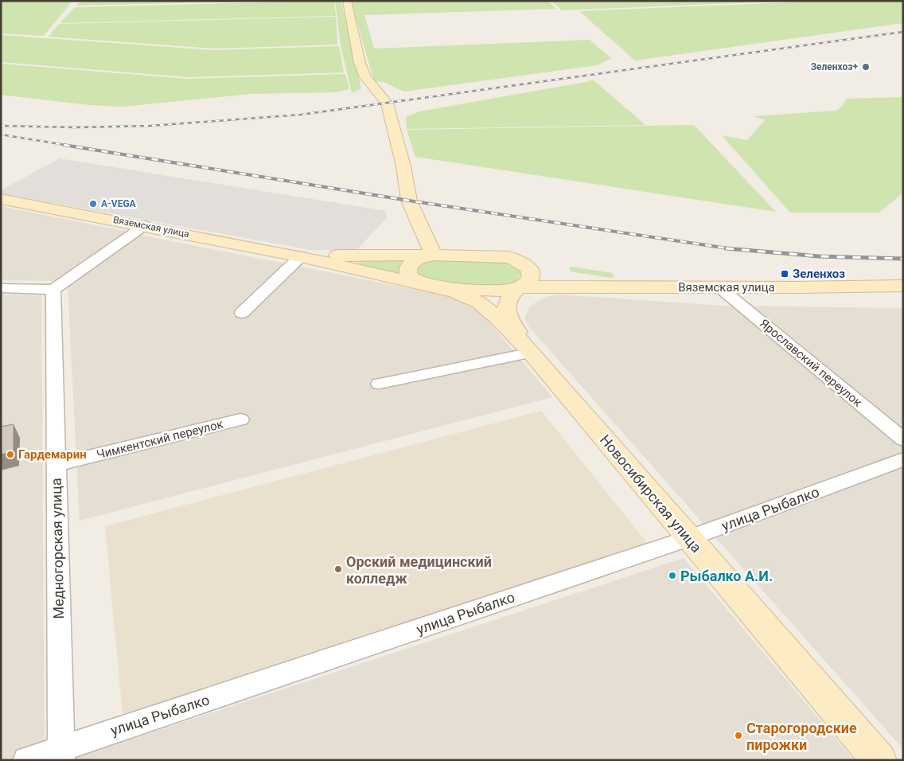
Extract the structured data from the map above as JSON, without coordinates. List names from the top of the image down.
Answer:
{
  "streets": {
    "main road": ["Вяземская улица", "Новосибирская улица"],
    "street": [
      "Ярославский переулок",
      "Чимкентский переулок",
      "улица Рыбалко",
      "Медногорская улица"
    ]
  },
  "crossings": [
    ["Вяземская улица", "Ярославский переулок"],
    ["Чимкентский переулок", "Медногорская улица"],
    ["Новосибирская улица", "улица Рыбалко"],
    ["улица Рыбалко", "Медногорская улица"]
  ],
  "places": {
    "other": [
      "Зеленхоз+",
      "A-VEGA",
      "Гардемарин",
      "Орский медицинский колледж",
      "Рыбалко А.И.",
      "Старогородские пирожки"
    ],
    "transit": ["Зеленхоз"]
  }
}
